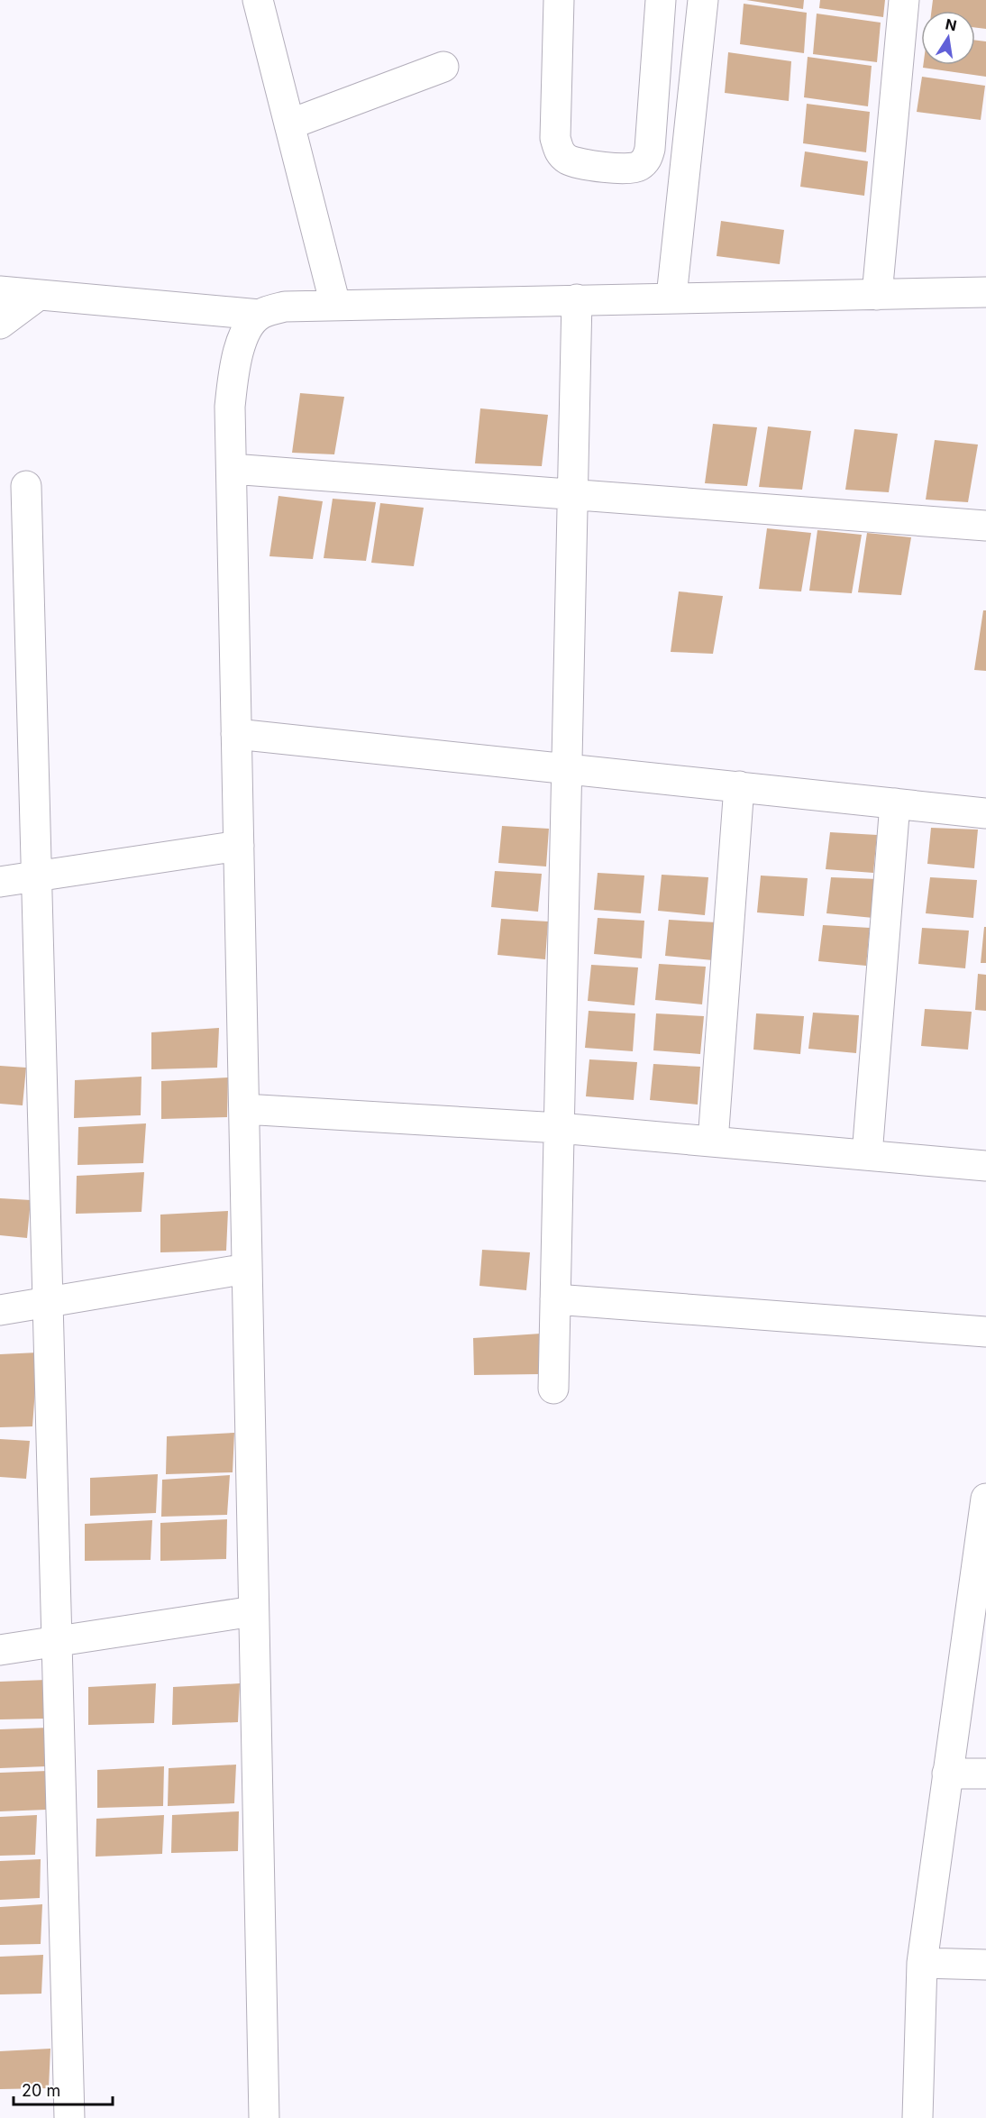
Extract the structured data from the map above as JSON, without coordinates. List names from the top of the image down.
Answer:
{
  "scale_bar": "20 m",
  "north": "top"
}
